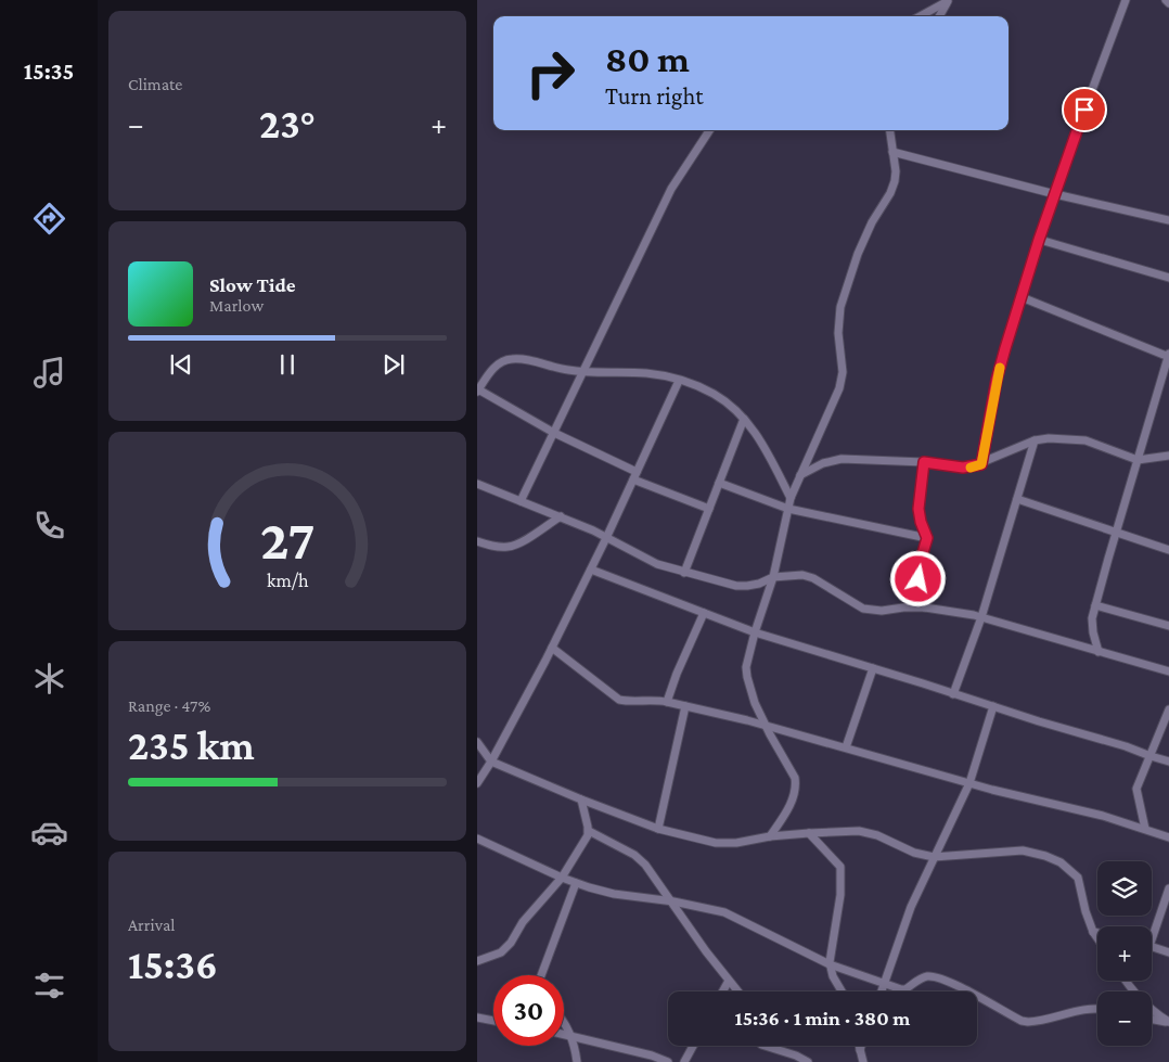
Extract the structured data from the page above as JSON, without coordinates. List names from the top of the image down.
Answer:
{
  "page": {
    "tabs": "15:35",
    "tile": [
      "Climate",
      ["Range · 47%", "235 km"],
      ["Arrival", "15:36"]
    ],
    "turn": ["80 m", "Turn right"],
    "heat": ["−", "23°", "+"],
    "song": ["Slow Tide", "Marlow"],
    "map_buttons": ["+", "−"],
    "limit": "30",
    "trip": "15:36 · 1 min · 380 m",
    "gauge": ["27", "km/h"]
  }
}
